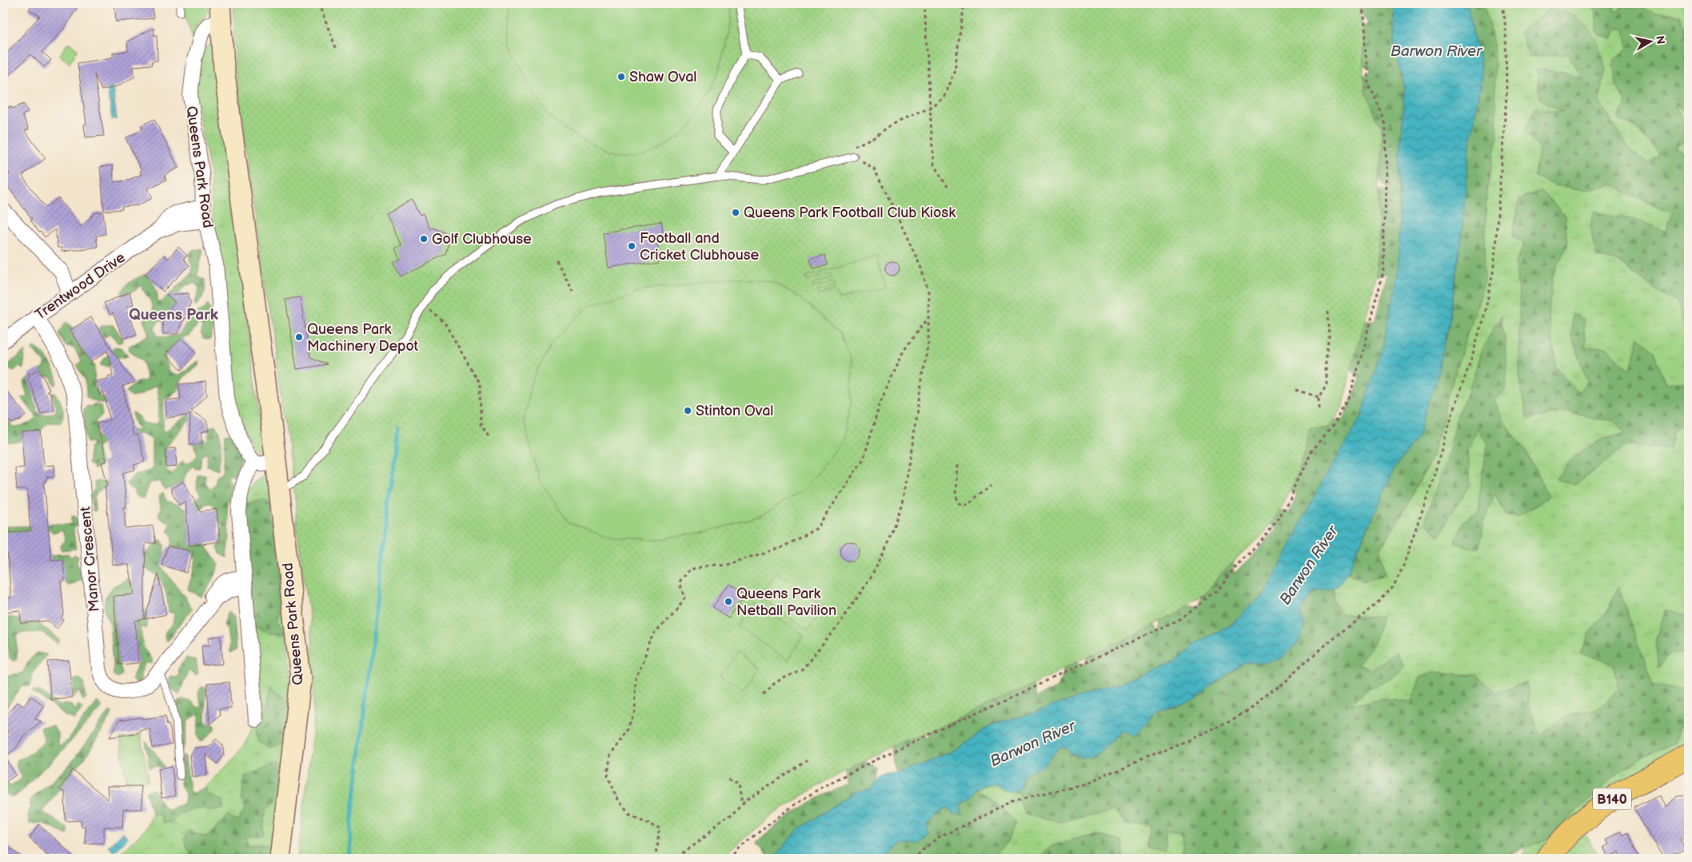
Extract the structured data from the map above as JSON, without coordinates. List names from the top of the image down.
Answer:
{
  "streets": {
    "main road": ["Queens Park Road", "B140"],
    "street": ["Trentwood Drive", "Manor Crescent"]
  },
  "crossings": [
    ["Queens Park Road", "Trentwood Drive"],
    ["Trentwood Drive", "Manor Crescent"]
  ],
  "districts": ["Queens Park"],
  "water": ["Barwon River"],
  "places": [
    "Shaw Oval",
    "Queens Park Football Club Kiosk",
    "Golf Clubhouse",
    "Football and Cricket Clubhouse",
    "Queens Park Machinery Depot",
    "Stinton Oval",
    "Queens Park Netball Pavilion"
  ],
  "north": "right"
}
